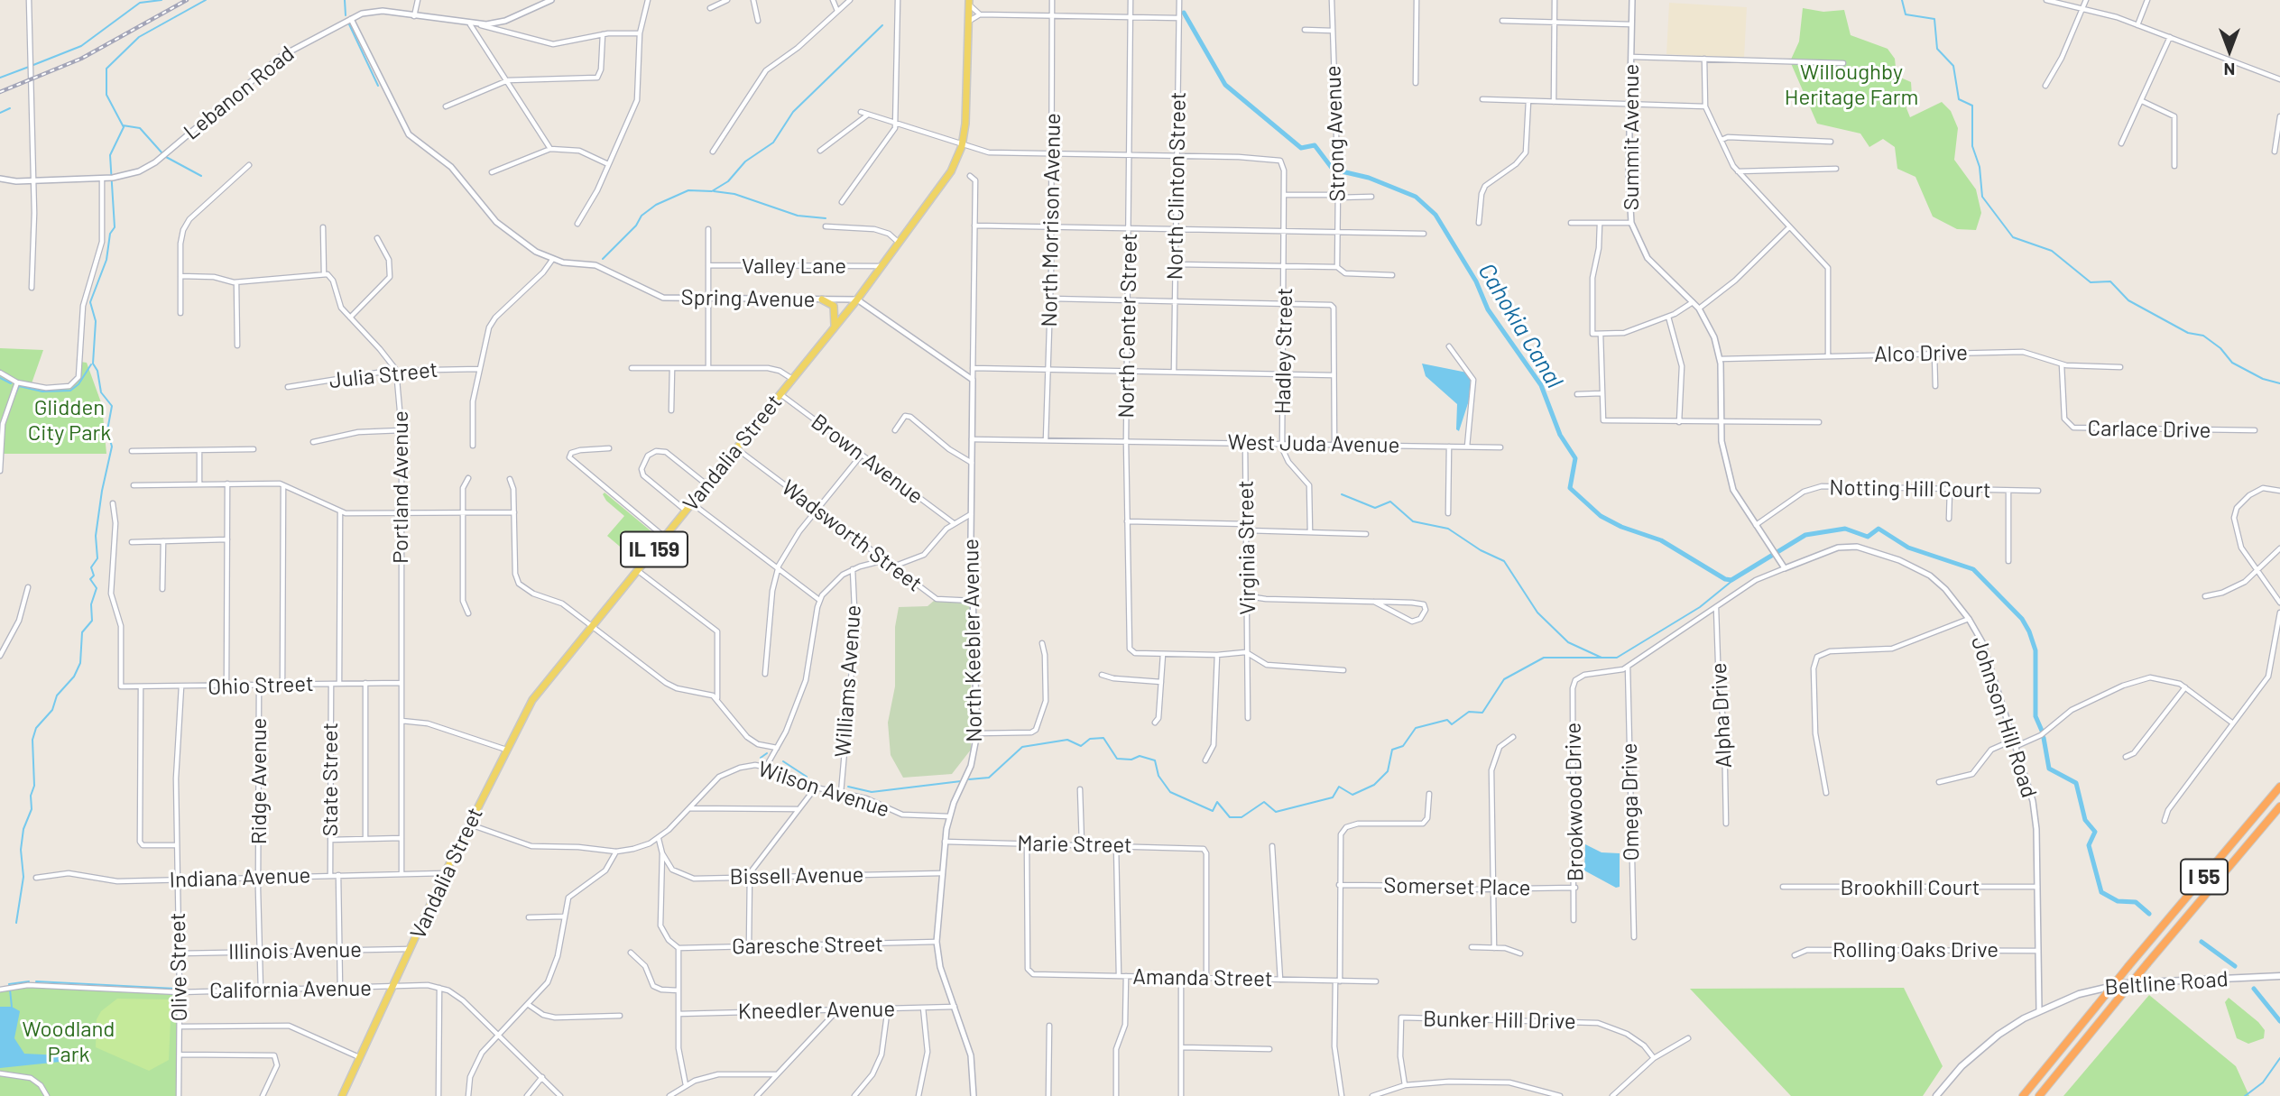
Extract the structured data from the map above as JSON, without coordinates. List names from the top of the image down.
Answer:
{
  "streets": {
    "highway": ["I 55"],
    "main road": ["Vandalia Street", "IL 159", "Beltline Road"],
    "street": [
      "Lebanon Road",
      "Strong Avenue",
      "Summit Avenue",
      "North Clinton Street",
      "North Morrison Avenue",
      "Valley Lane",
      "Spring Avenue",
      "North Center Street",
      "Hadley Street",
      "Alco Drive",
      "Julia Street",
      "Carlace Drive",
      "West Juda Avenue",
      "Brown Avenue",
      "Portland Avenue",
      "Notting Hill Court",
      "Wadsworth Street",
      "Virginia Street",
      "North Keebler Avenue",
      "Williams Avenue",
      "Ohio Street",
      "Alpha Drive",
      "Johnson Hill Road",
      "State Street",
      "Ridge Avenue",
      "Wilson Avenue",
      "Brookwood Drive",
      "Omega Drive",
      "Marie Street",
      "Bissell Avenue",
      "Indiana Avenue",
      "Somerset Place",
      "Brookhill Court",
      "Garesche Street",
      "Rolling Oaks Drive",
      "Illinois Avenue",
      "Olive Street",
      "Amanda Street",
      "California Avenue",
      "Kneedler Avenue",
      "Bunker Hill Drive"
    ]
  },
  "crossings": [
    ["Lebanon Road", "Spring Avenue"],
    ["Summit Avenue", "Alco Drive"],
    ["Summit Avenue", "Notting Hill Court"],
    ["Summit Avenue", "Johnson Hill Road"],
    ["North Clinton Street", "Hadley Street"],
    ["North Morrison Avenue", "West Juda Avenue"],
    ["Valley Lane", "Vandalia Street"],
    ["Spring Avenue", "Vandalia Street"],
    ["North Center Street", "West Juda Avenue"],
    ["Hadley Street", "West Juda Avenue"],
    ["Alco Drive", "Carlace Drive"],
    ["Julia Street", "Portland Avenue"],
    ["West Juda Avenue", "Virginia Street"],
    ["West Juda Avenue", "North Keebler Avenue"],
    ["Vandalia Street", "Brown Avenue"],
    ["Vandalia Street", "Wadsworth Street"],
    ["Vandalia Street", "Wilson Avenue"],
    ["Vandalia Street", "Indiana Avenue"],
    ["Vandalia Street", "Illinois Avenue"],
    ["Vandalia Street", "California Avenue"],
    ["Portland Avenue", "Ohio Street"],
    ["Portland Avenue", "Indiana Avenue"],
    ["Wadsworth Street", "North Keebler Avenue"],
    ["North Keebler Avenue", "Wilson Avenue"],
    ["North Keebler Avenue", "Marie Street"],
    ["North Keebler Avenue", "Bissell Avenue"],
    ["North Keebler Avenue", "Garesche Street"],
    ["North Keebler Avenue", "Kneedler Avenue"],
    ["Williams Avenue", "Wilson Avenue"],
    ["Ohio Street", "State Street"],
    ["Ohio Street", "Ridge Avenue"],
    ["Ohio Street", "Olive Street"],
    ["Alpha Drive", "Johnson Hill Road"],
    ["Johnson Hill Road", "Brookwood Drive"],
    ["Johnson Hill Road", "Omega Drive"],
    ["Johnson Hill Road", "Brookhill Court"],
    ["Johnson Hill Road", "Rolling Oaks Drive"],
    ["Johnson Hill Road", "Beltline Road"],
    ["State Street", "Indiana Avenue"],
    ["Ridge Avenue", "Indiana Avenue"],
    ["Ridge Avenue", "Illinois Avenue"],
    ["Ridge Avenue", "California Avenue"],
    ["Brookwood Drive", "Somerset Place"],
    ["Marie Street", "Amanda Street"],
    ["Indiana Avenue", "Olive Street"],
    ["Illinois Avenue", "Olive Street"],
    ["Olive Street", "California Avenue"]
  ],
  "water": ["Cahokia Canal"],
  "parks": ["Willoughby Heritage Farm", "Glidden City Park", "Woodland Park"],
  "north": "bottom"
}
